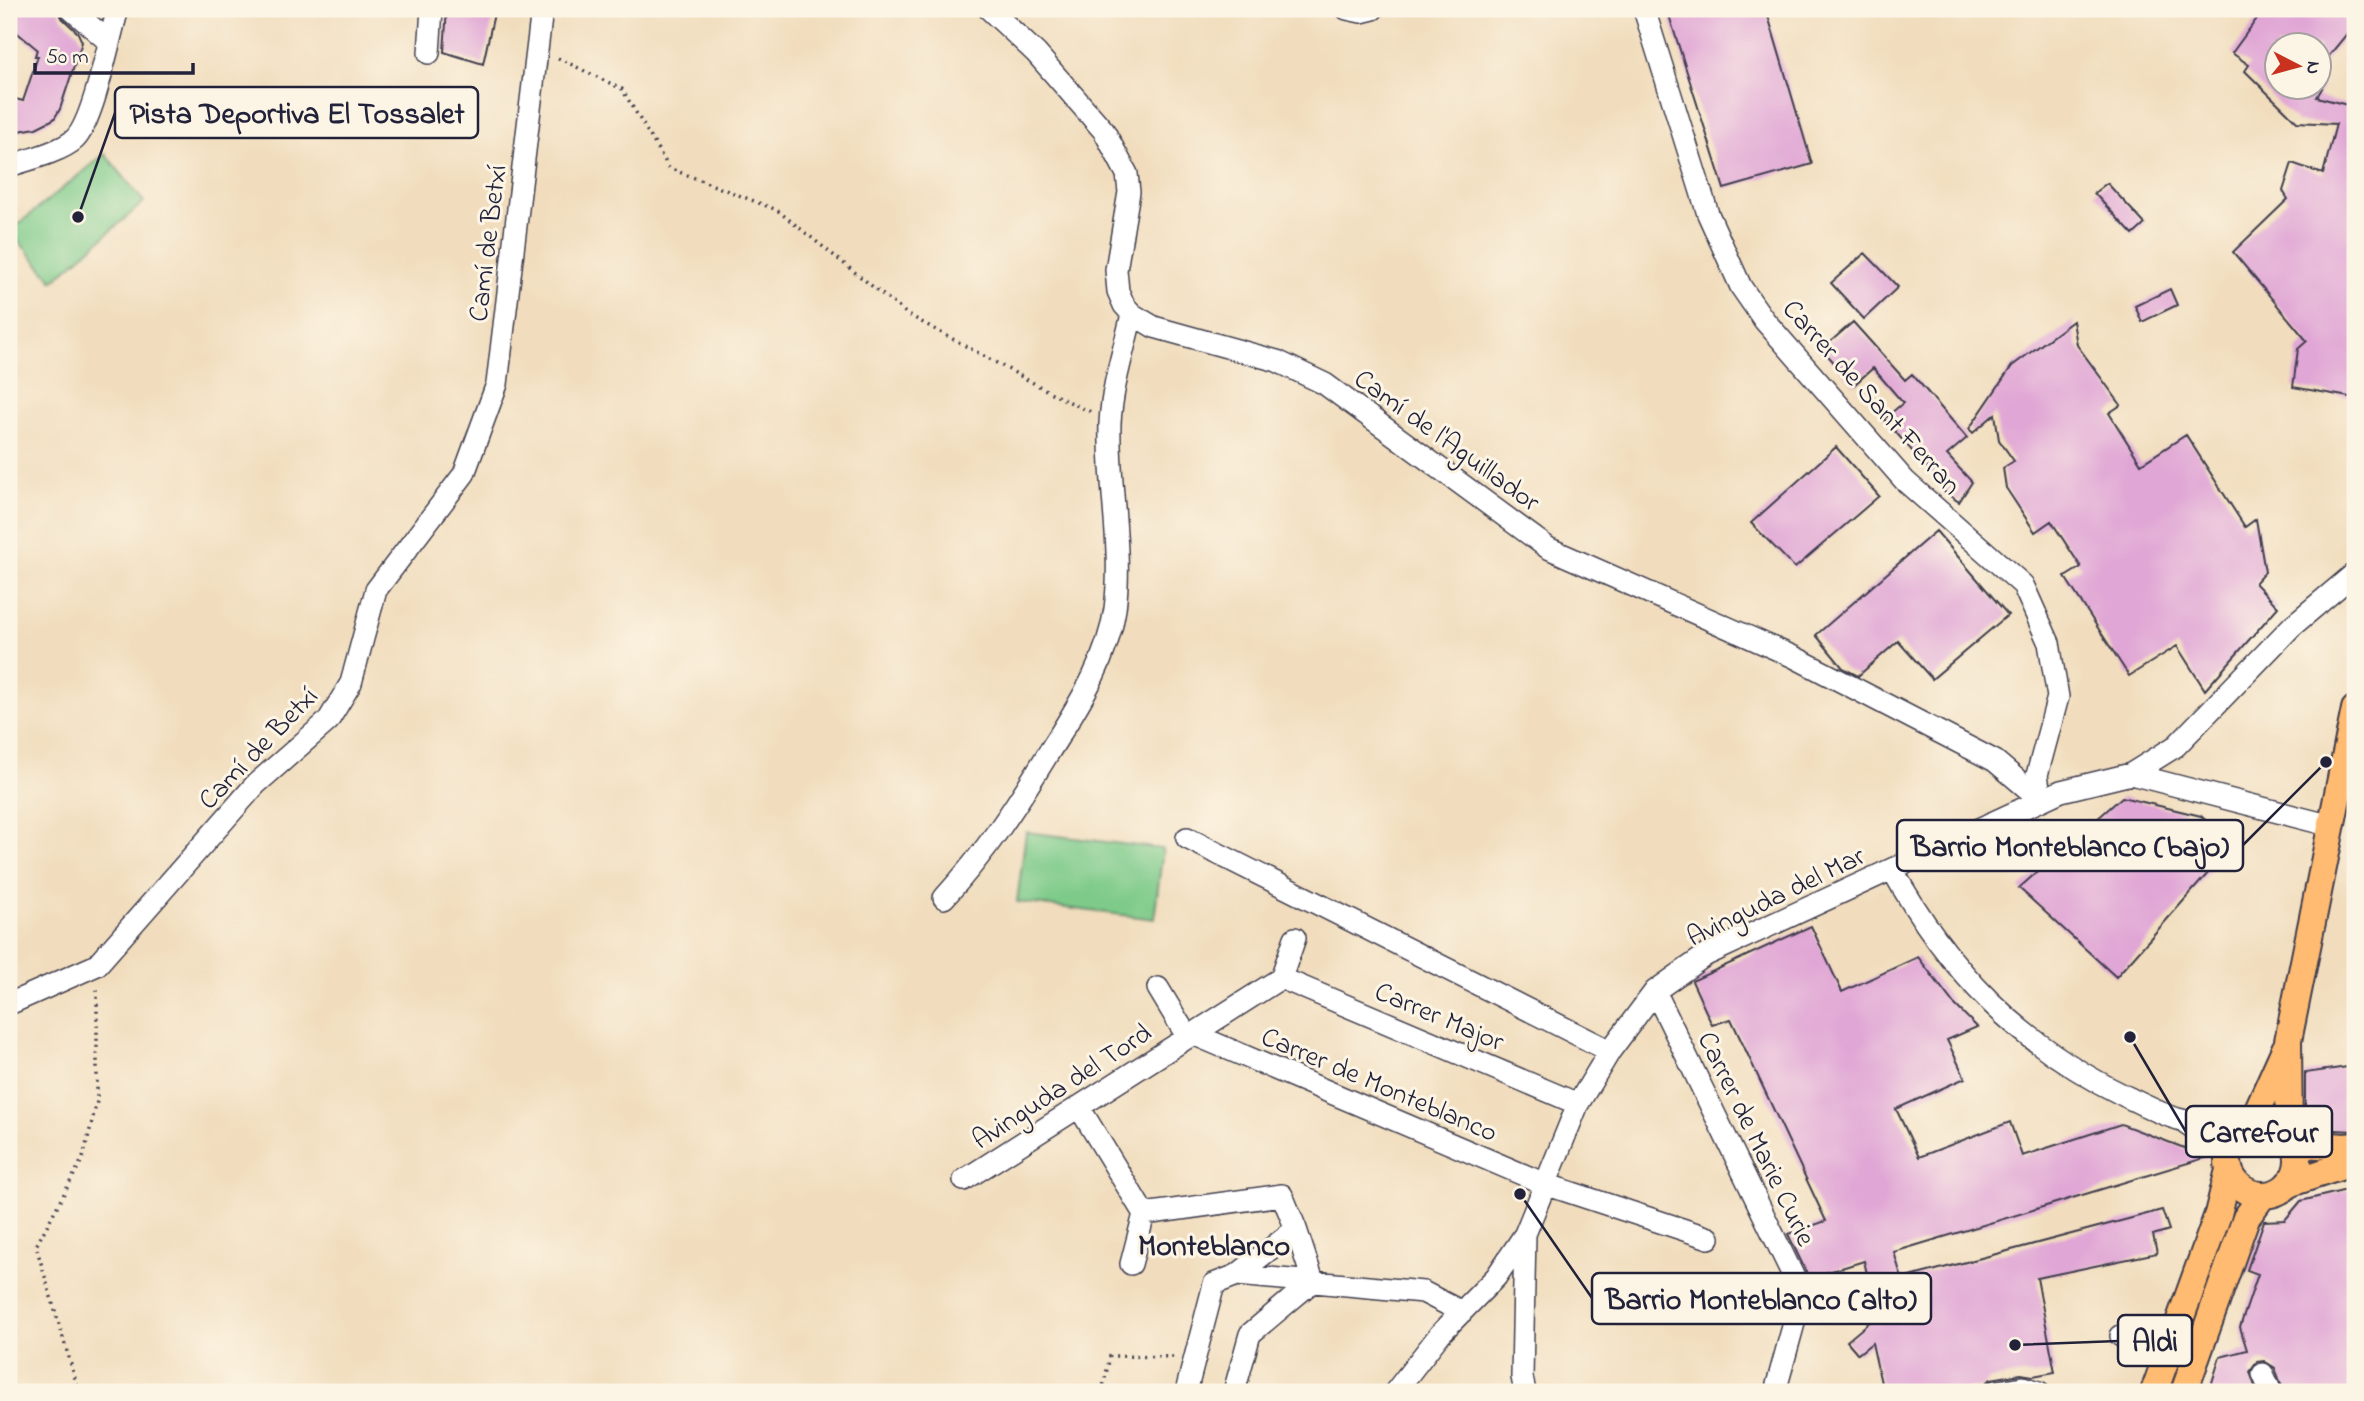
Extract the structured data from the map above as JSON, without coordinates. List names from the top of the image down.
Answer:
{
  "streets": {
    "street": [
      "Camí de Betxí",
      "Carrer de Sant Ferran",
      "Camí de l'Aguillador",
      "Avinguda del Mar",
      "Carrer Major",
      "Carrer de Monteblanco",
      "Avinguda del Tord",
      "Carrer de Marie Curie"
    ]
  },
  "crossings": [
    ["Carrer de Sant Ferran", "Camí de l'Aguillador"],
    ["Carrer de Sant Ferran", "Avinguda del Mar"],
    ["Camí de l'Aguillador", "Avinguda del Mar"],
    ["Avinguda del Mar", "Carrer Major"],
    ["Avinguda del Mar", "Carrer de Monteblanco"],
    ["Avinguda del Mar", "Carrer de Marie Curie"],
    ["Carrer de Monteblanco", "Avinguda del Tord"]
  ],
  "districts": ["Monteblanco"],
  "places": [
    "Pista Deportiva El Tossalet",
    "Barrio Monteblanco (bajo)",
    "Carrefour",
    "Barrio Monteblanco (alto)",
    "Aldi"
  ],
  "scale_bar": "50 m",
  "north": "right"
}
